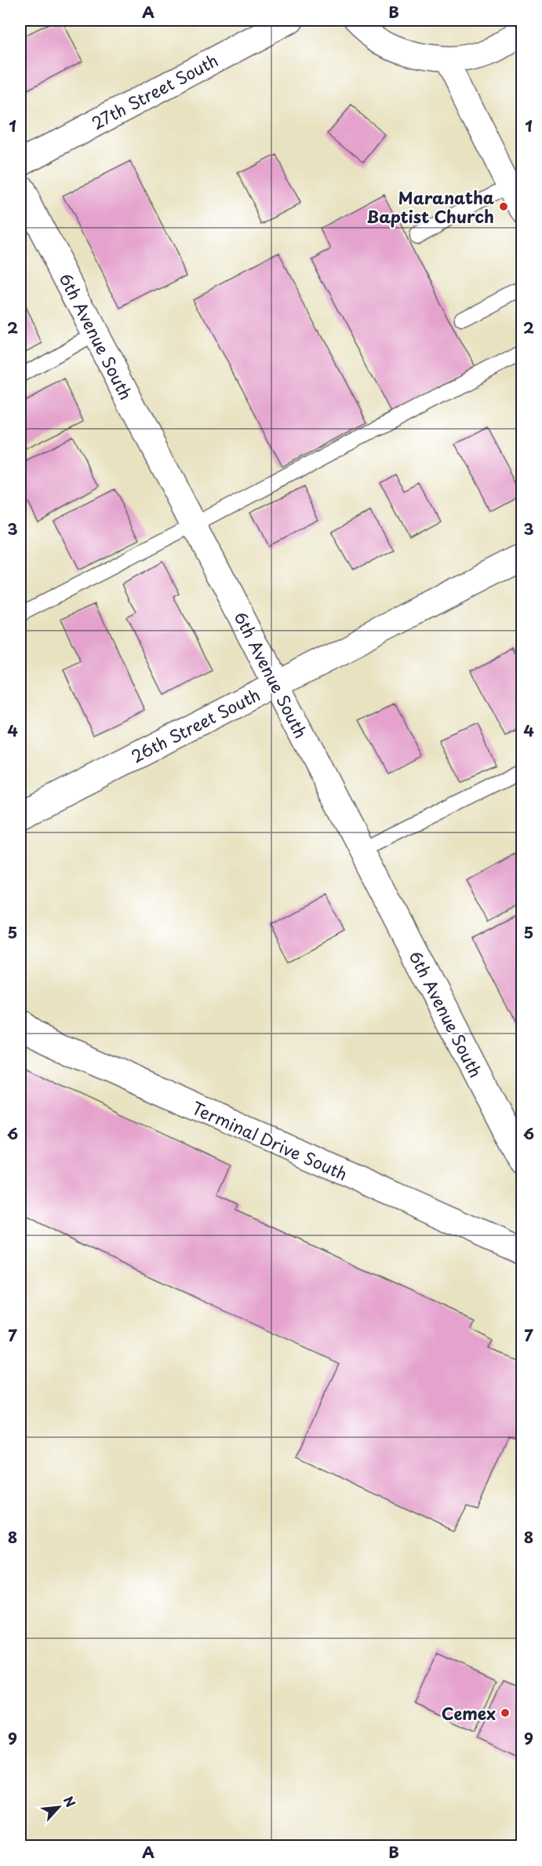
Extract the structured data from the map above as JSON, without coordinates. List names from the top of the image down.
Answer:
{
  "streets": {
    "street": [
      "27th Street South",
      "6th Avenue South",
      "26th Street South",
      "Terminal Drive South"
    ]
  },
  "crossings": [
    ["6th Avenue South", "26th Street South"]
  ],
  "places": ["Maranatha Baptist Church", "Cemex"],
  "north": "top right",
  "grid": {
    "columns": ["A", "B"],
    "rows": [
      "1",
      "2",
      "3",
      "4",
      "5",
      "6",
      "7",
      "8",
      "9"
    ]
  }
}
